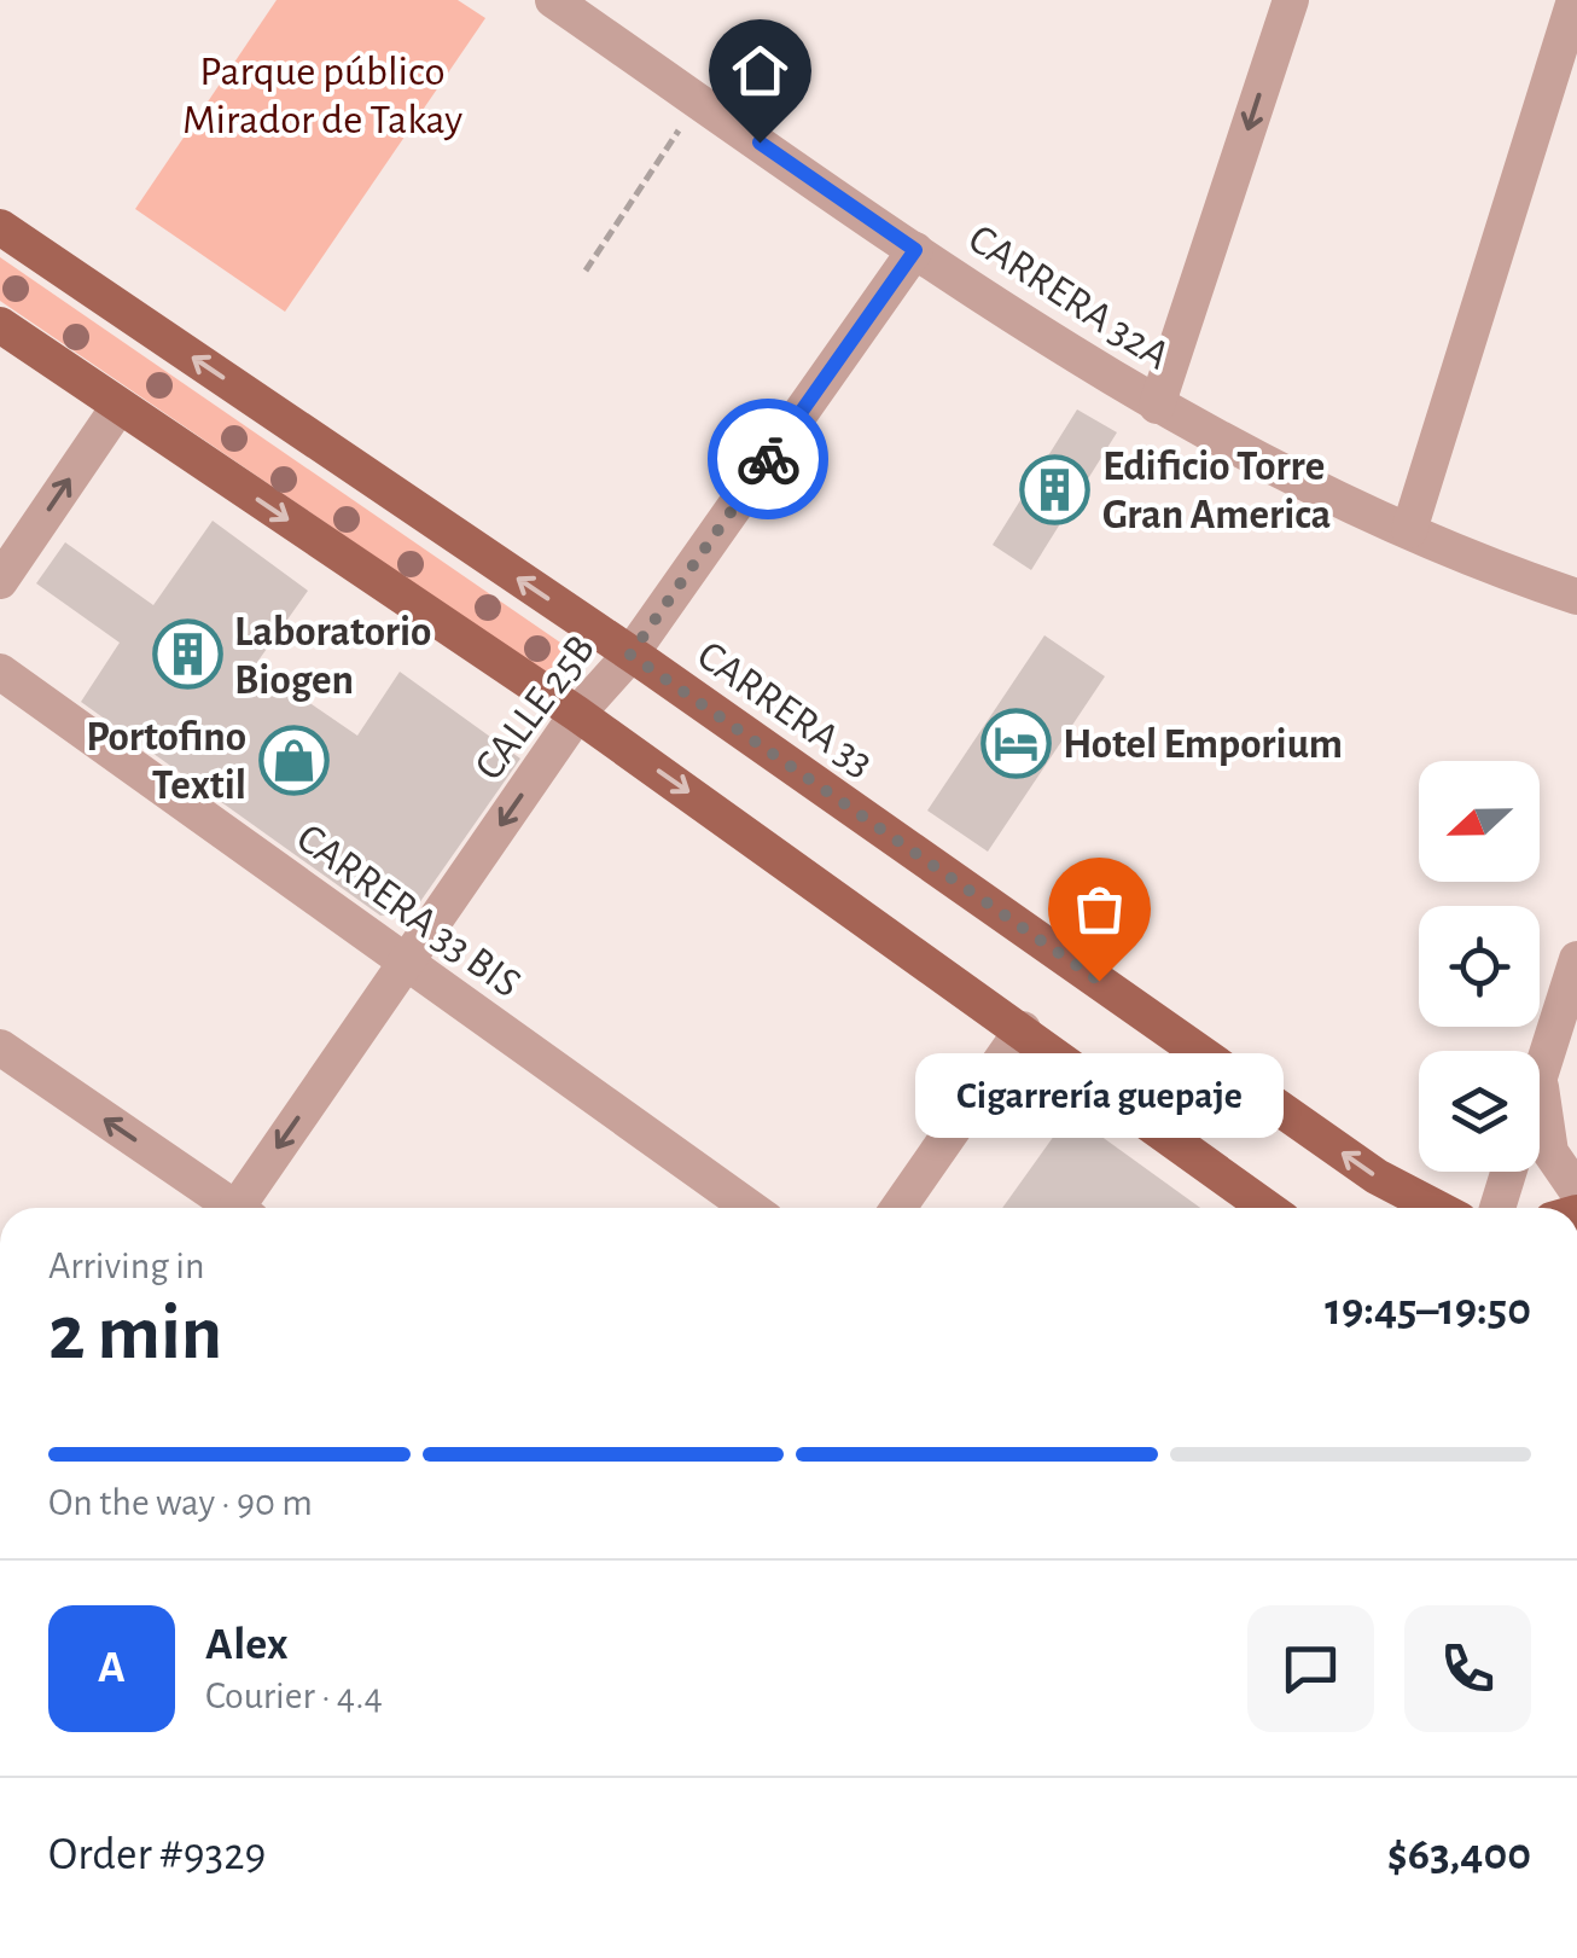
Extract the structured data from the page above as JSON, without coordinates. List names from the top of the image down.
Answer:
{
  "streets": {
    "main road": ["CARRERA 33"],
    "street": ["CARRERA 32A", "CALLE 25B", "CARRERA 33 BIS"]
  },
  "crossings": [
    ["CARRERA 32A", "CALLE 25B"],
    ["CALLE 25B", "CARRERA 33"],
    ["CALLE 25B", "CARRERA 33 BIS"]
  ],
  "one_way": ["CALLE 25B"],
  "parks": ["Parque público Mirador de Takay"],
  "places": {
    "building": ["Edificio Torre Gran America", "Laboratorio Biogen"],
    "hotel": ["Hotel Emporium"],
    "shop": ["Portofino Textil"],
    "other": ["Cigarrería guepaje"]
  },
  "north": "left",
  "page": {
    "bubble": "Cigarrería guepaje",
    "heading": ["2 min", "Arriving in", "19:45–19:50"],
    "panel": [
      "Alex",
      "Courier · 4.4",
      "Order #9329",
      "$63,400"
    ],
    "bar": "On the way · 90 m",
    "round": "A"
  }
}
